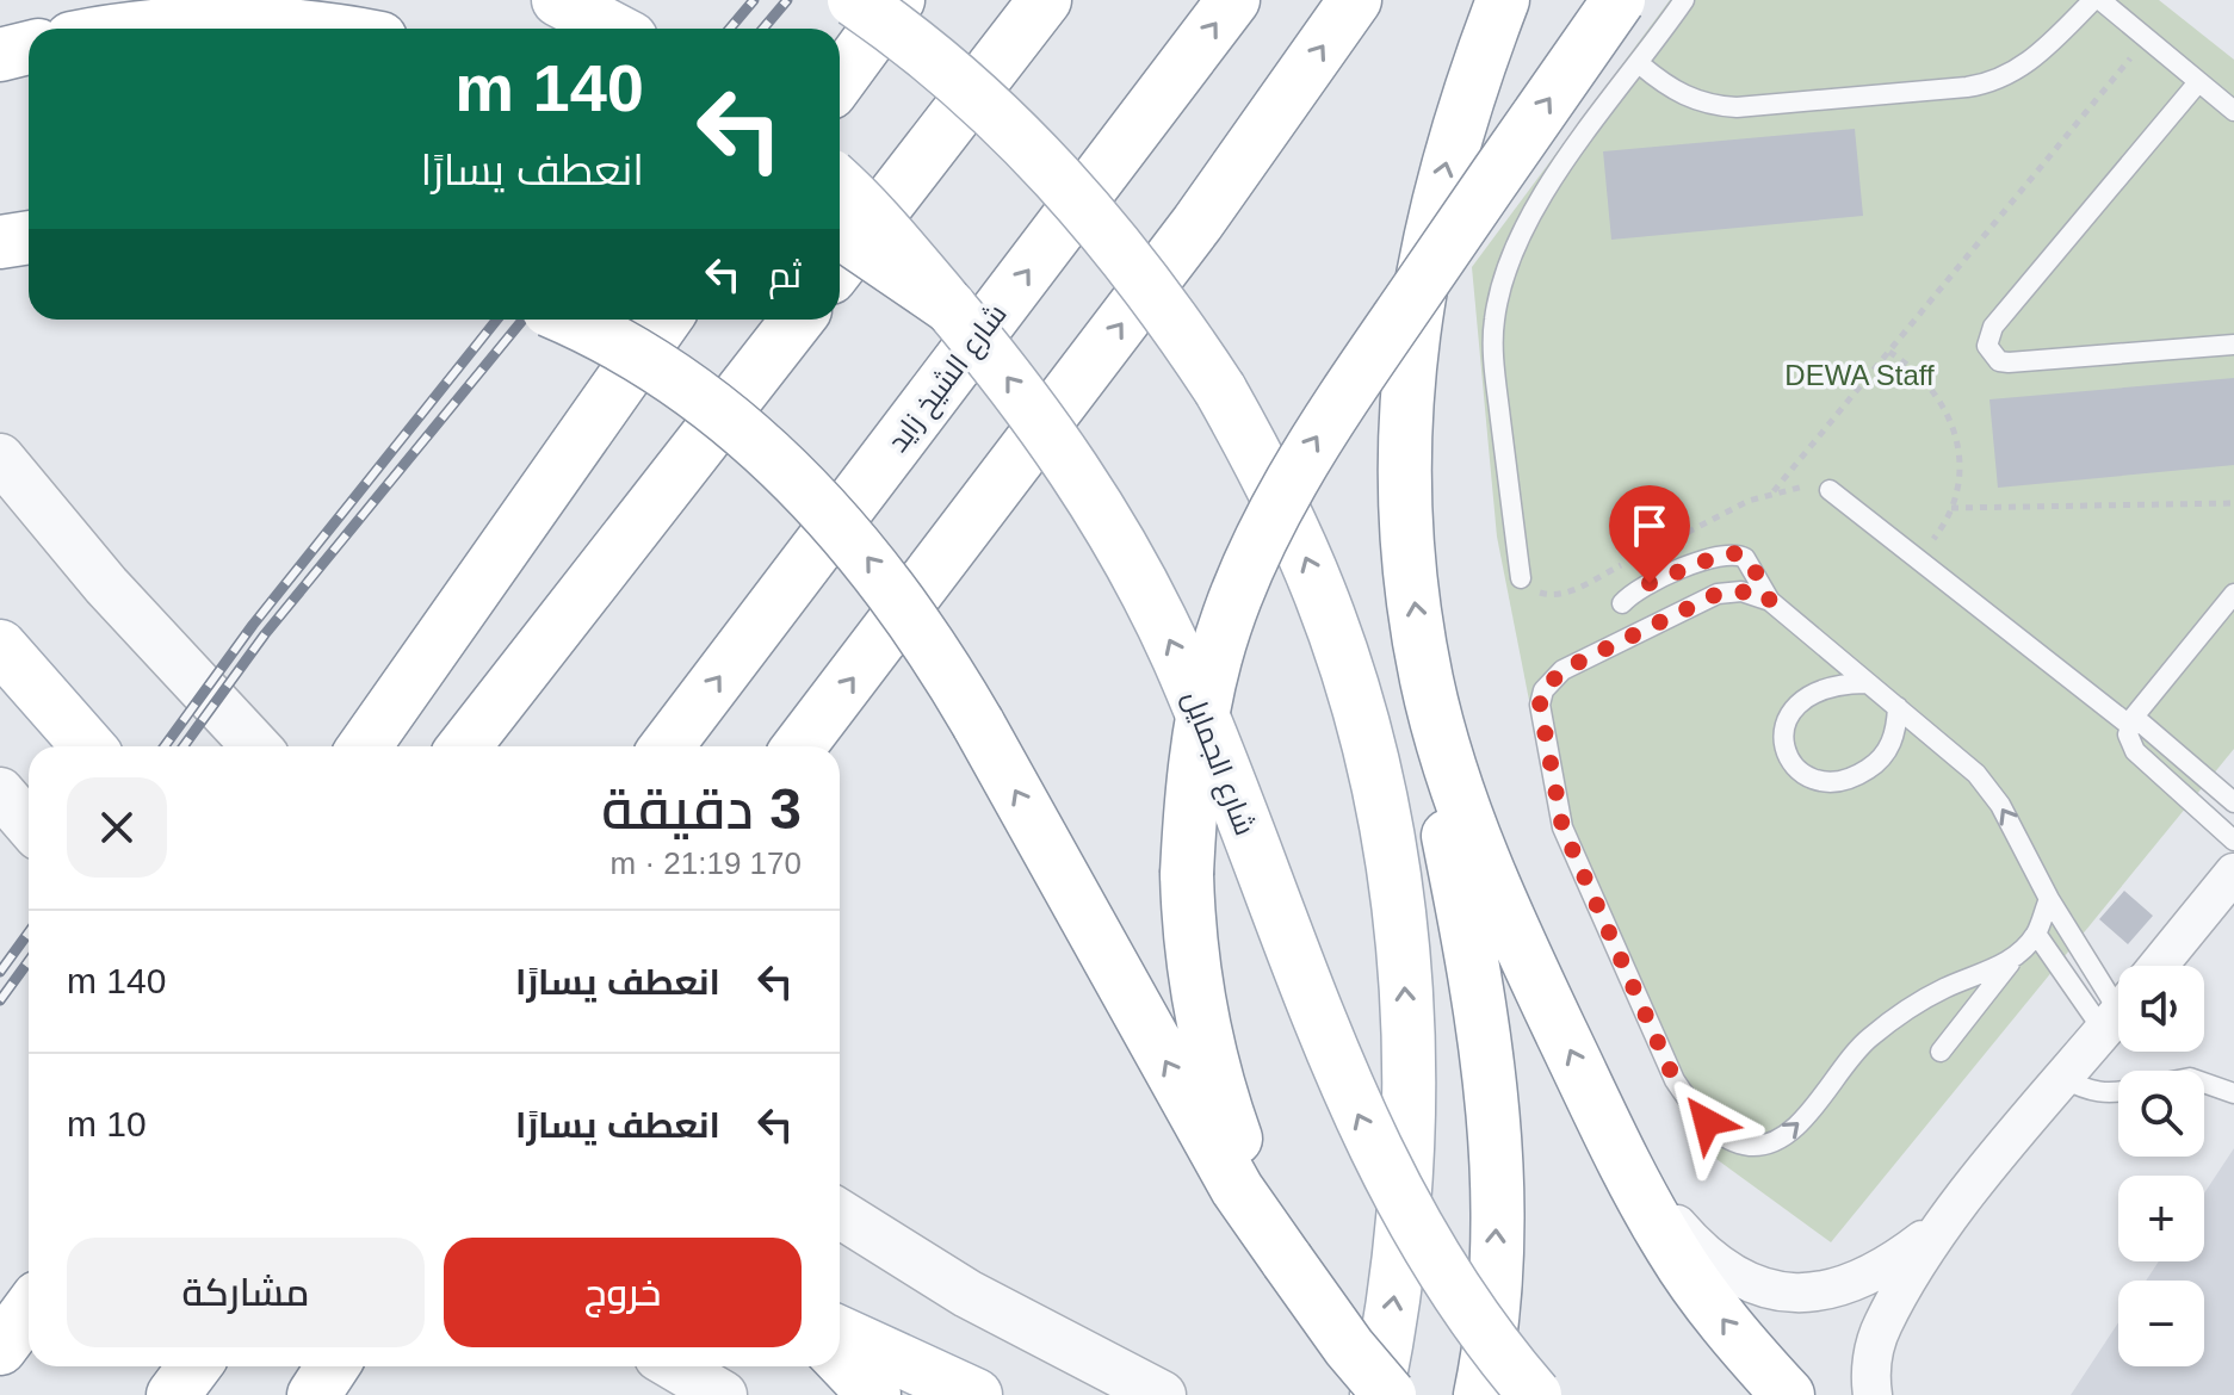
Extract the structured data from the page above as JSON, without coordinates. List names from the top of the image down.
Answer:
{
  "streets": {
    "main road": ["شارع الشيخ زايد", "شارع الجمايل"]
  },
  "parks": ["DEWA Staff"],
  "page": {
    "turn": ["140 m", "انعطف يسارًا"],
    "then": "ثم",
    "heading": ["3 دقيقة", "170 m · 21:19"],
    "list": [
      {
        "name": "انعطف يسارًا",
        "value": "140 m"
      },
      {
        "name": "انعطف يسارًا",
        "value": "10 m"
      }
    ],
    "map_buttons": ["+", "−"],
    "buttons": ["خروج", "مشاركة"]
  }
}
